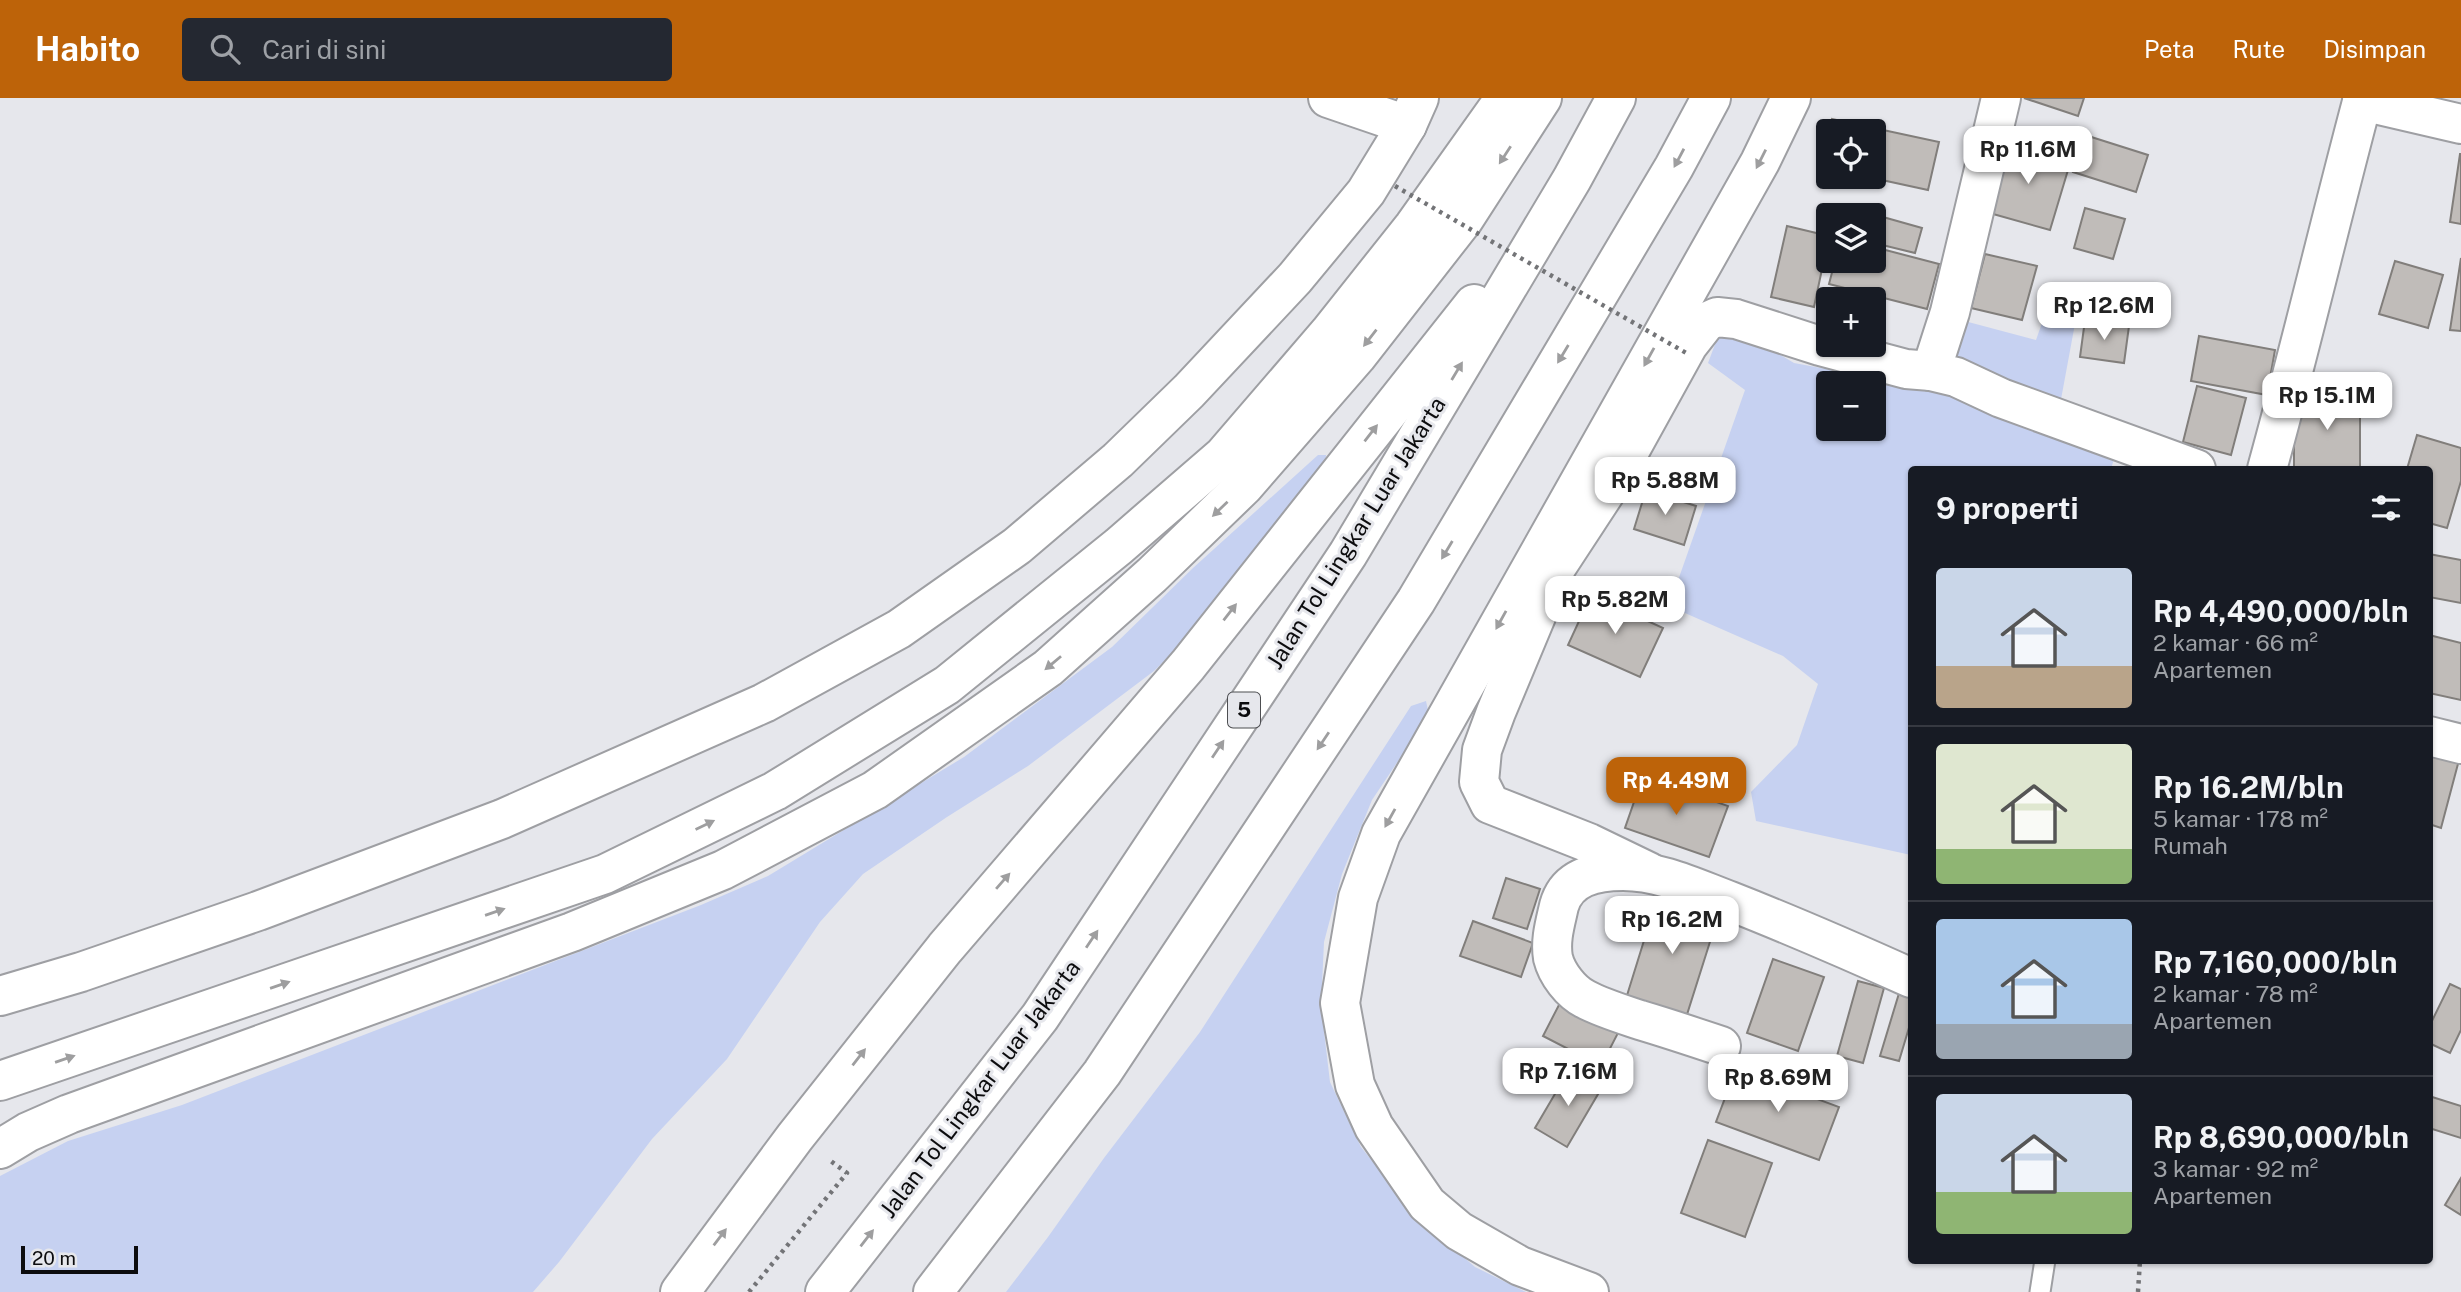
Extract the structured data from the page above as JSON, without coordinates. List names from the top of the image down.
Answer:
{
  "streets": {
    "main road": ["Jalan Tol Lingkar Luar Jakarta", "5"]
  },
  "scale_bar": "20 m",
  "page": {
    "header": "Habito",
    "search": "Cari di sini",
    "nav": ["Peta", "Rute", "Disimpan"],
    "map_buttons": ["+", "−"],
    "price": [
      "Rp 11.6M",
      "Rp 12.6M",
      "Rp 15.1M",
      "Rp 5.88M",
      "Rp 5.82M",
      "Rp 4.49M",
      "Rp 16.2M",
      "Rp 7.16M",
      "Rp 8.69M"
    ],
    "heading": "9 properti",
    "list": [
      {
        "name": "Rp 4,490,000/bln",
        "note": "2 kamar · 66 m² · Apartemen"
      },
      {
        "name": "Rp 16.2M/bln",
        "note": "5 kamar · 178 m² · Rumah"
      },
      {
        "name": "Rp 7,160,000/bln",
        "note": "2 kamar · 78 m² · Apartemen"
      },
      {
        "name": "Rp 8,690,000/bln",
        "note": "3 kamar · 92 m² · Apartemen"
      }
    ],
    "scale": "20 m"
  }
}
